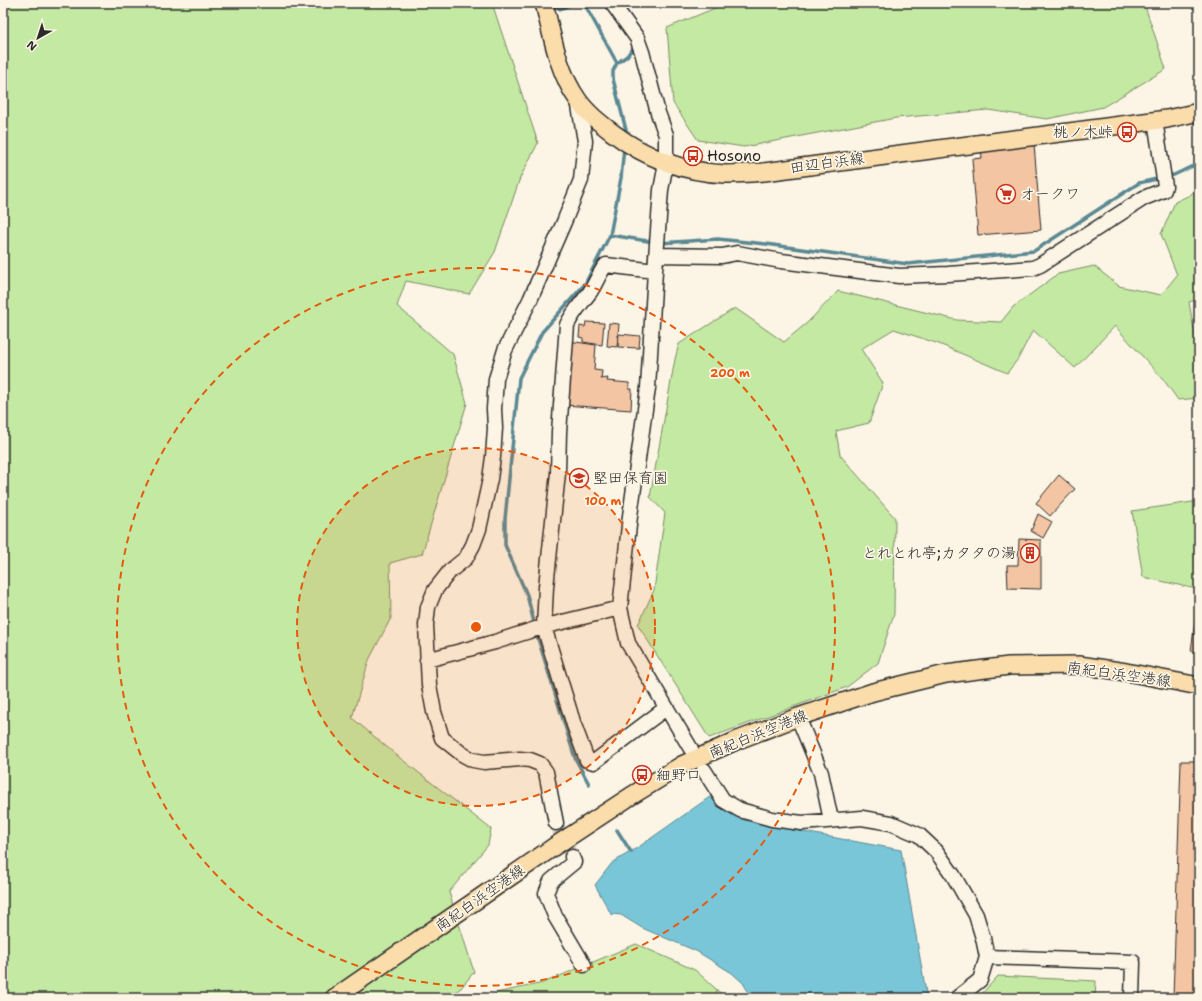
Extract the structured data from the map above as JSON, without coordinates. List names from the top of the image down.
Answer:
{
  "streets": {
    "main road": ["田辺白浜線", "南紀白浜空港線"]
  },
  "places": {
    "bus stop": ["桃ノ木峠", "Hosono", "細野口"],
    "supermarket": ["オークワ"],
    "school or university": ["堅田保育園"],
    "building": ["とれとれ亭;カタタの湯"]
  },
  "north": "bottom left",
  "rings": ["200 m", "100 m"]
}
